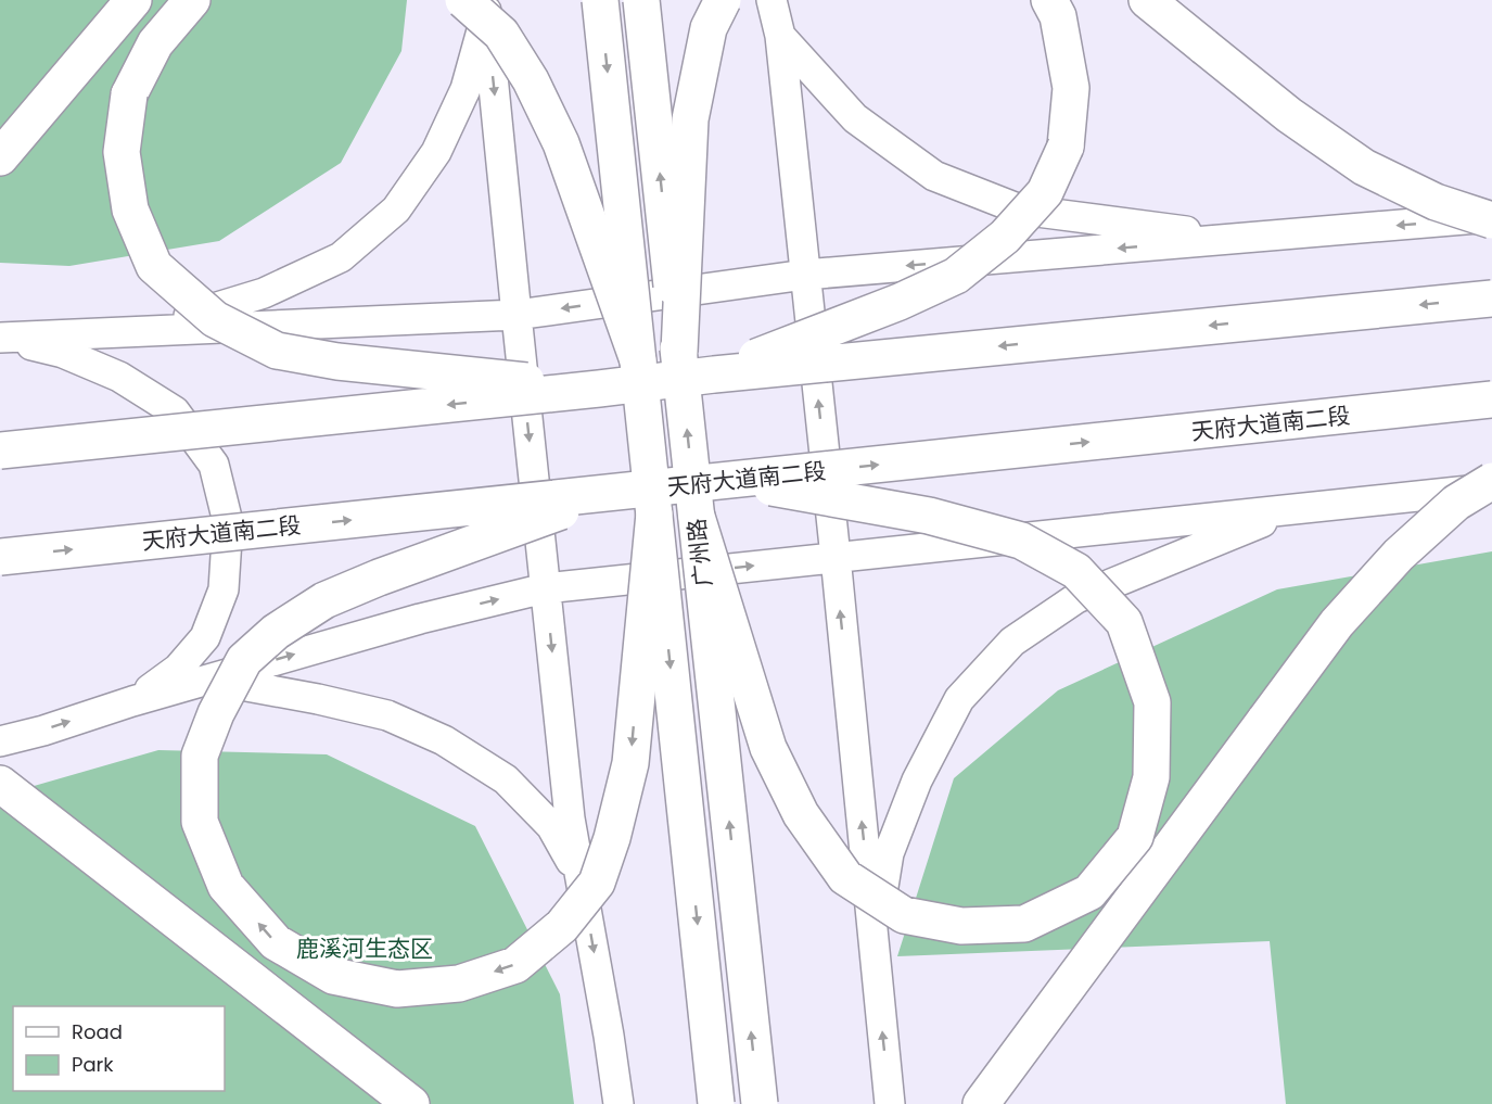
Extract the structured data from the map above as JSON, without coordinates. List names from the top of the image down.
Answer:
{
  "streets": {
    "main road": ["天府大道南二段", "广州路"]
  },
  "parks": ["鹿溪河生态区"],
  "legend": ["Road", "Park"]
}
